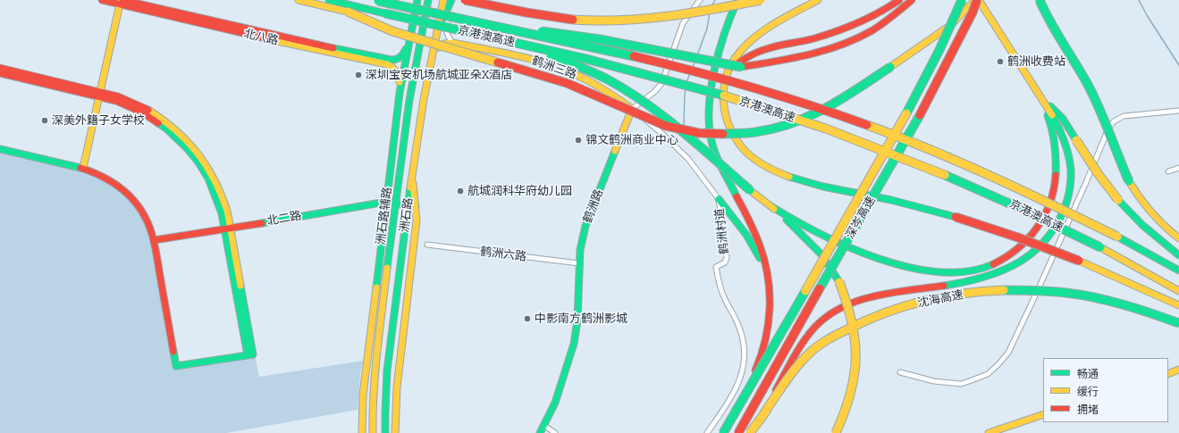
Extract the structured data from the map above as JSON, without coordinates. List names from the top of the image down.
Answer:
{
  "streets": {
    "main road": [
      "京港澳高速",
      "北八路",
      "鹤洲三路",
      "鹤洲路",
      "洲石路",
      "洲石路辅路",
      "深岑高速",
      "北二路",
      "沈海高速"
    ],
    "street": ["鹤洲村道", "鹤洲六路"]
  },
  "crossings": [
    ["北八路", "洲石路辅路"],
    ["鹤洲三路", "鹤洲路"],
    ["鹤洲三路", "鹤洲村道"],
    ["鹤洲路", "鹤洲村道"],
    ["鹤洲路", "鹤洲六路"],
    ["洲石路", "北二路"],
    ["洲石路辅路", "北二路"]
  ],
  "places": [
    "鹤洲收费站",
    "深圳宝安机场航城亚朵X酒店",
    "深美外籍子女学校",
    "锦文鹤洲商业中心",
    "航城润科华府幼儿园",
    "中影南方鹤洲影城"
  ],
  "legend": ["畅通", "缓行", "拥堵"]
}
